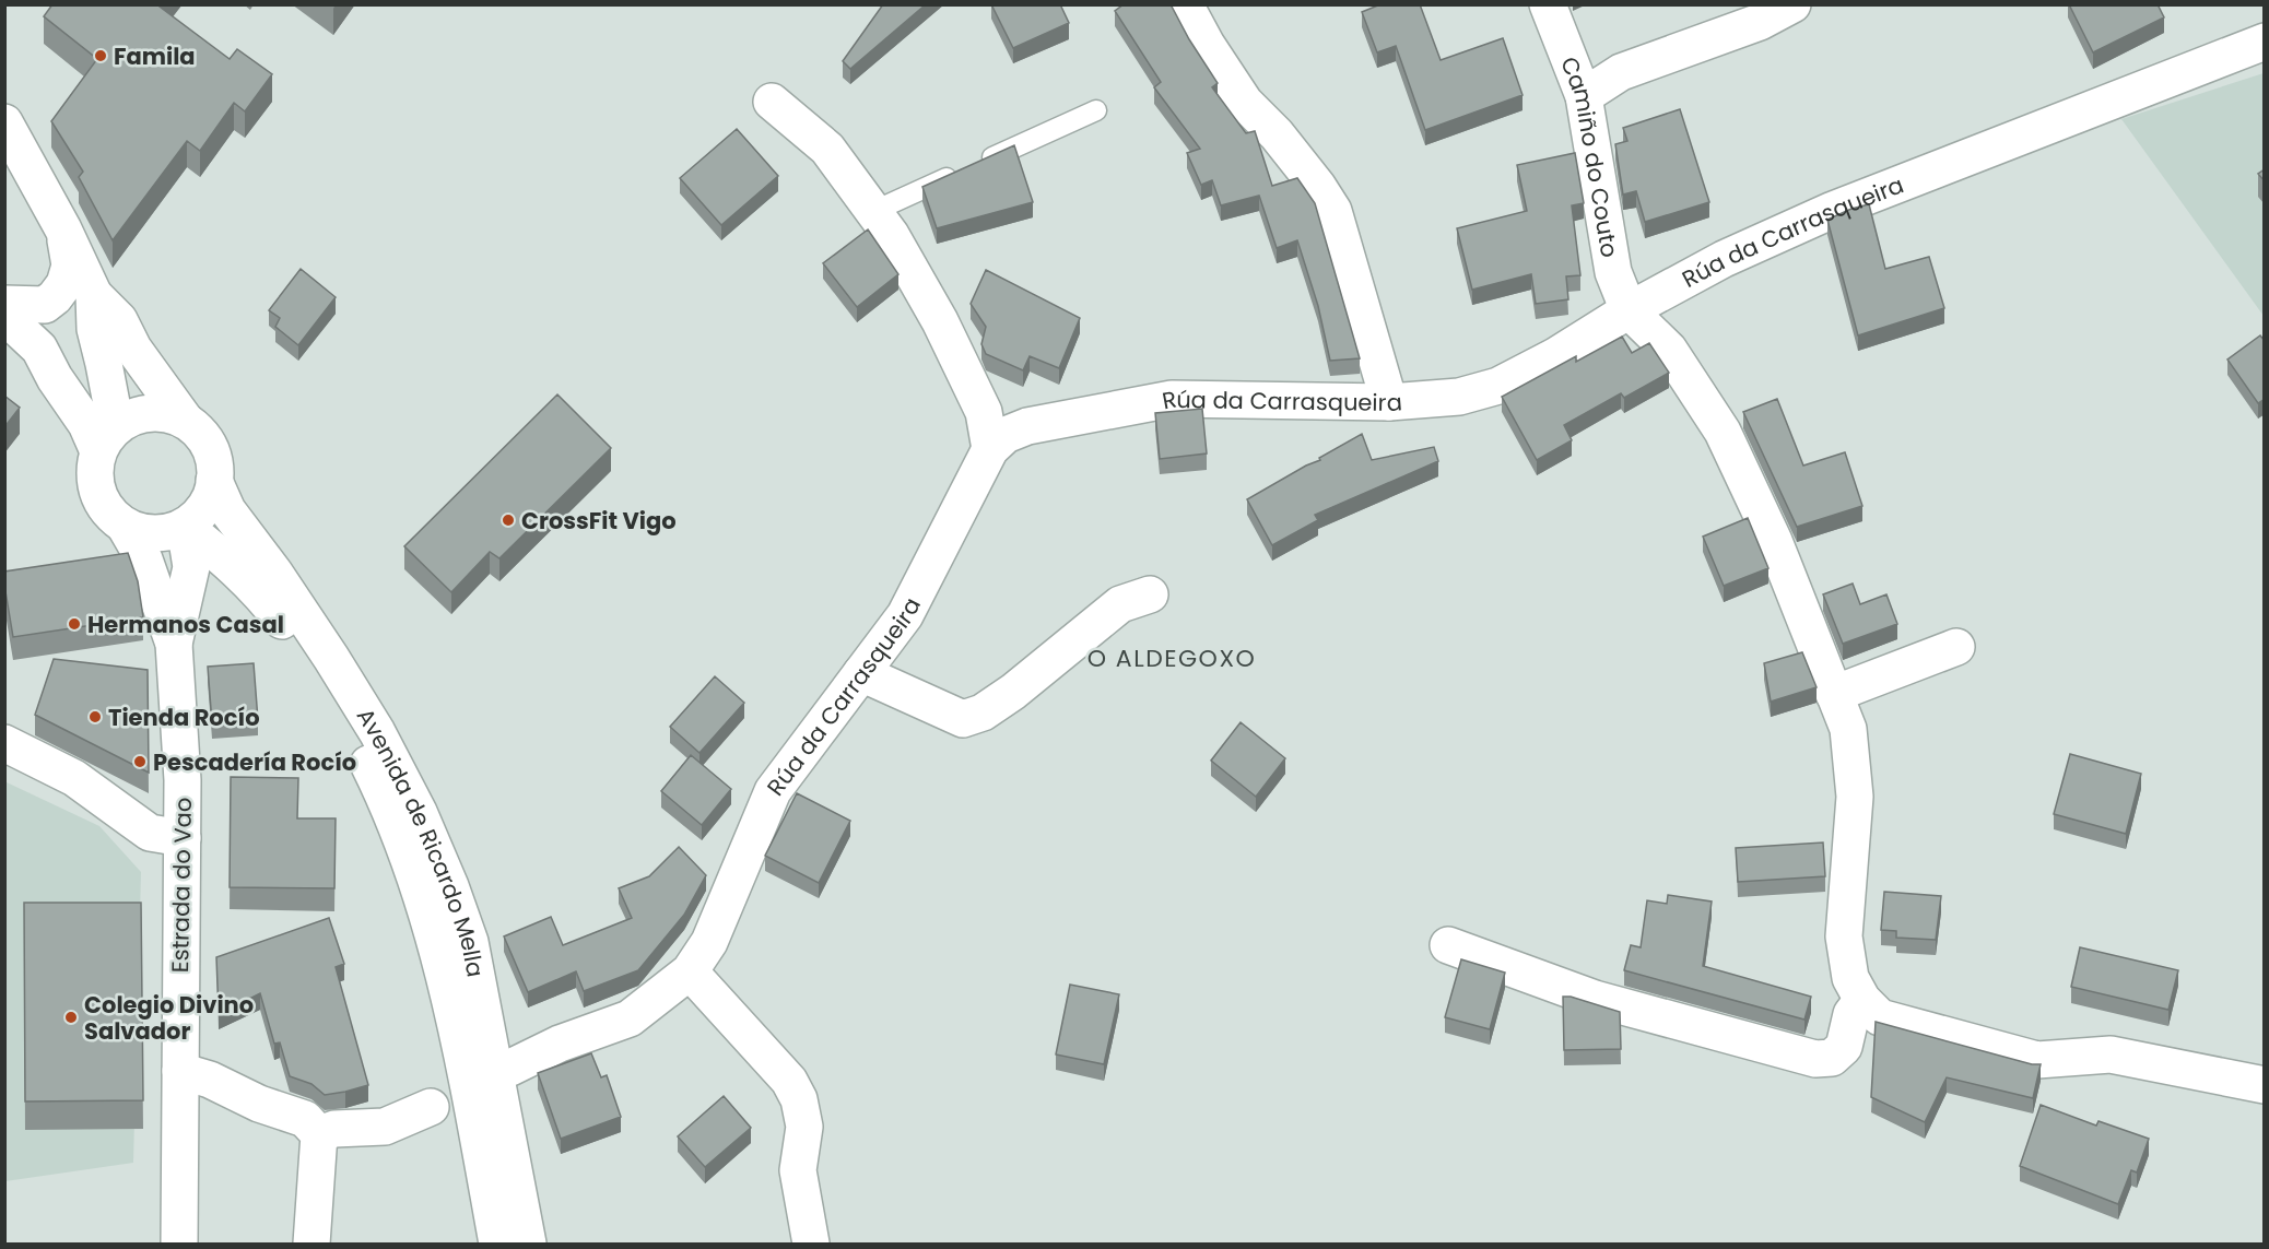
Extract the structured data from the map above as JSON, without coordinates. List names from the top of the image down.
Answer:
{
  "streets": {
    "street": [
      "Camiño do Couto",
      "Rúa da Carrasqueira",
      "Avenida de Ricardo Mella",
      "Estrada do Vao"
    ]
  },
  "crossings": [
    ["Camiño do Couto", "Rúa da Carrasqueira"],
    ["Rúa da Carrasqueira", "Avenida de Ricardo Mella"],
    ["Avenida de Ricardo Mella", "Estrada do Vao"]
  ],
  "districts": ["O ALDEGOXO"],
  "places": [
    "Famila",
    "CrossFit Vigo",
    "Hermanos Casal",
    "Tienda Rocío",
    "Pescadería Rocío",
    "Colegio Divino Salvador"
  ]
}
